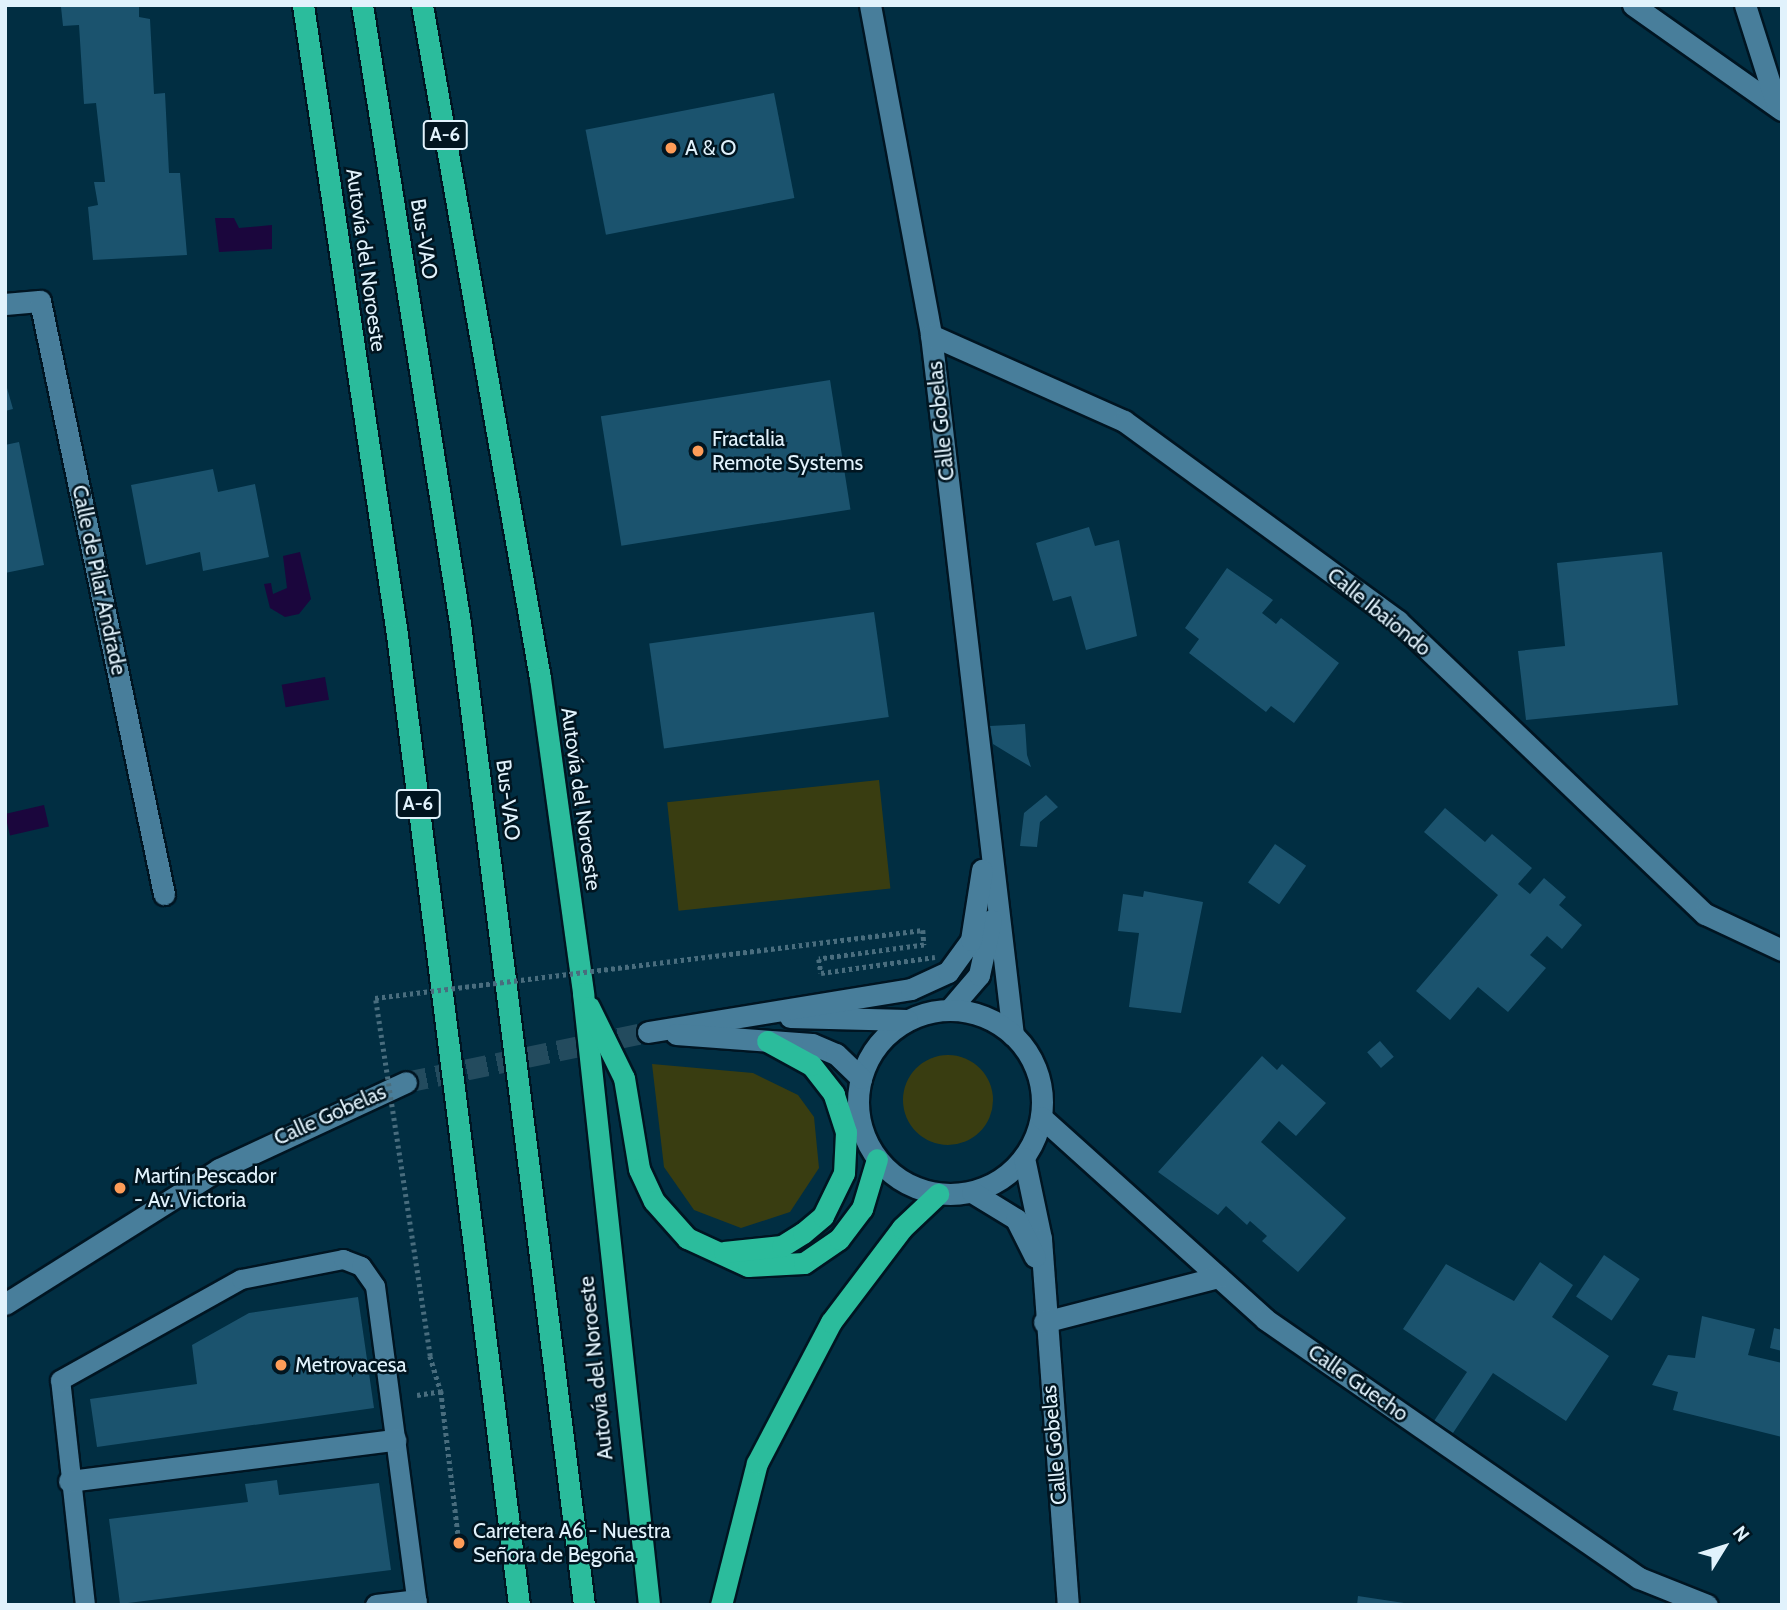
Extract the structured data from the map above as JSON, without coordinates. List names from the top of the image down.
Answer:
{
  "streets": {
    "highway": ["A-6", "Bus-VAO", "Autovía del Noroeste"],
    "street": [
      "Calle Gobelas",
      "Calle de Pilar Andrade",
      "Calle Ibaiondo",
      "Calle Guecho"
    ]
  },
  "crossings": [
    ["Calle Gobelas", "Calle Ibaiondo"],
    ["Calle Gobelas", "Calle Guecho"]
  ],
  "places": [
    "A & O",
    "Fractalia Remote Systems",
    "Martín Pescador - Av. Victoria",
    "Metrovacesa",
    "Carretera A6 - Nuestra Señora de Begoña"
  ],
  "north": "top right"
}
